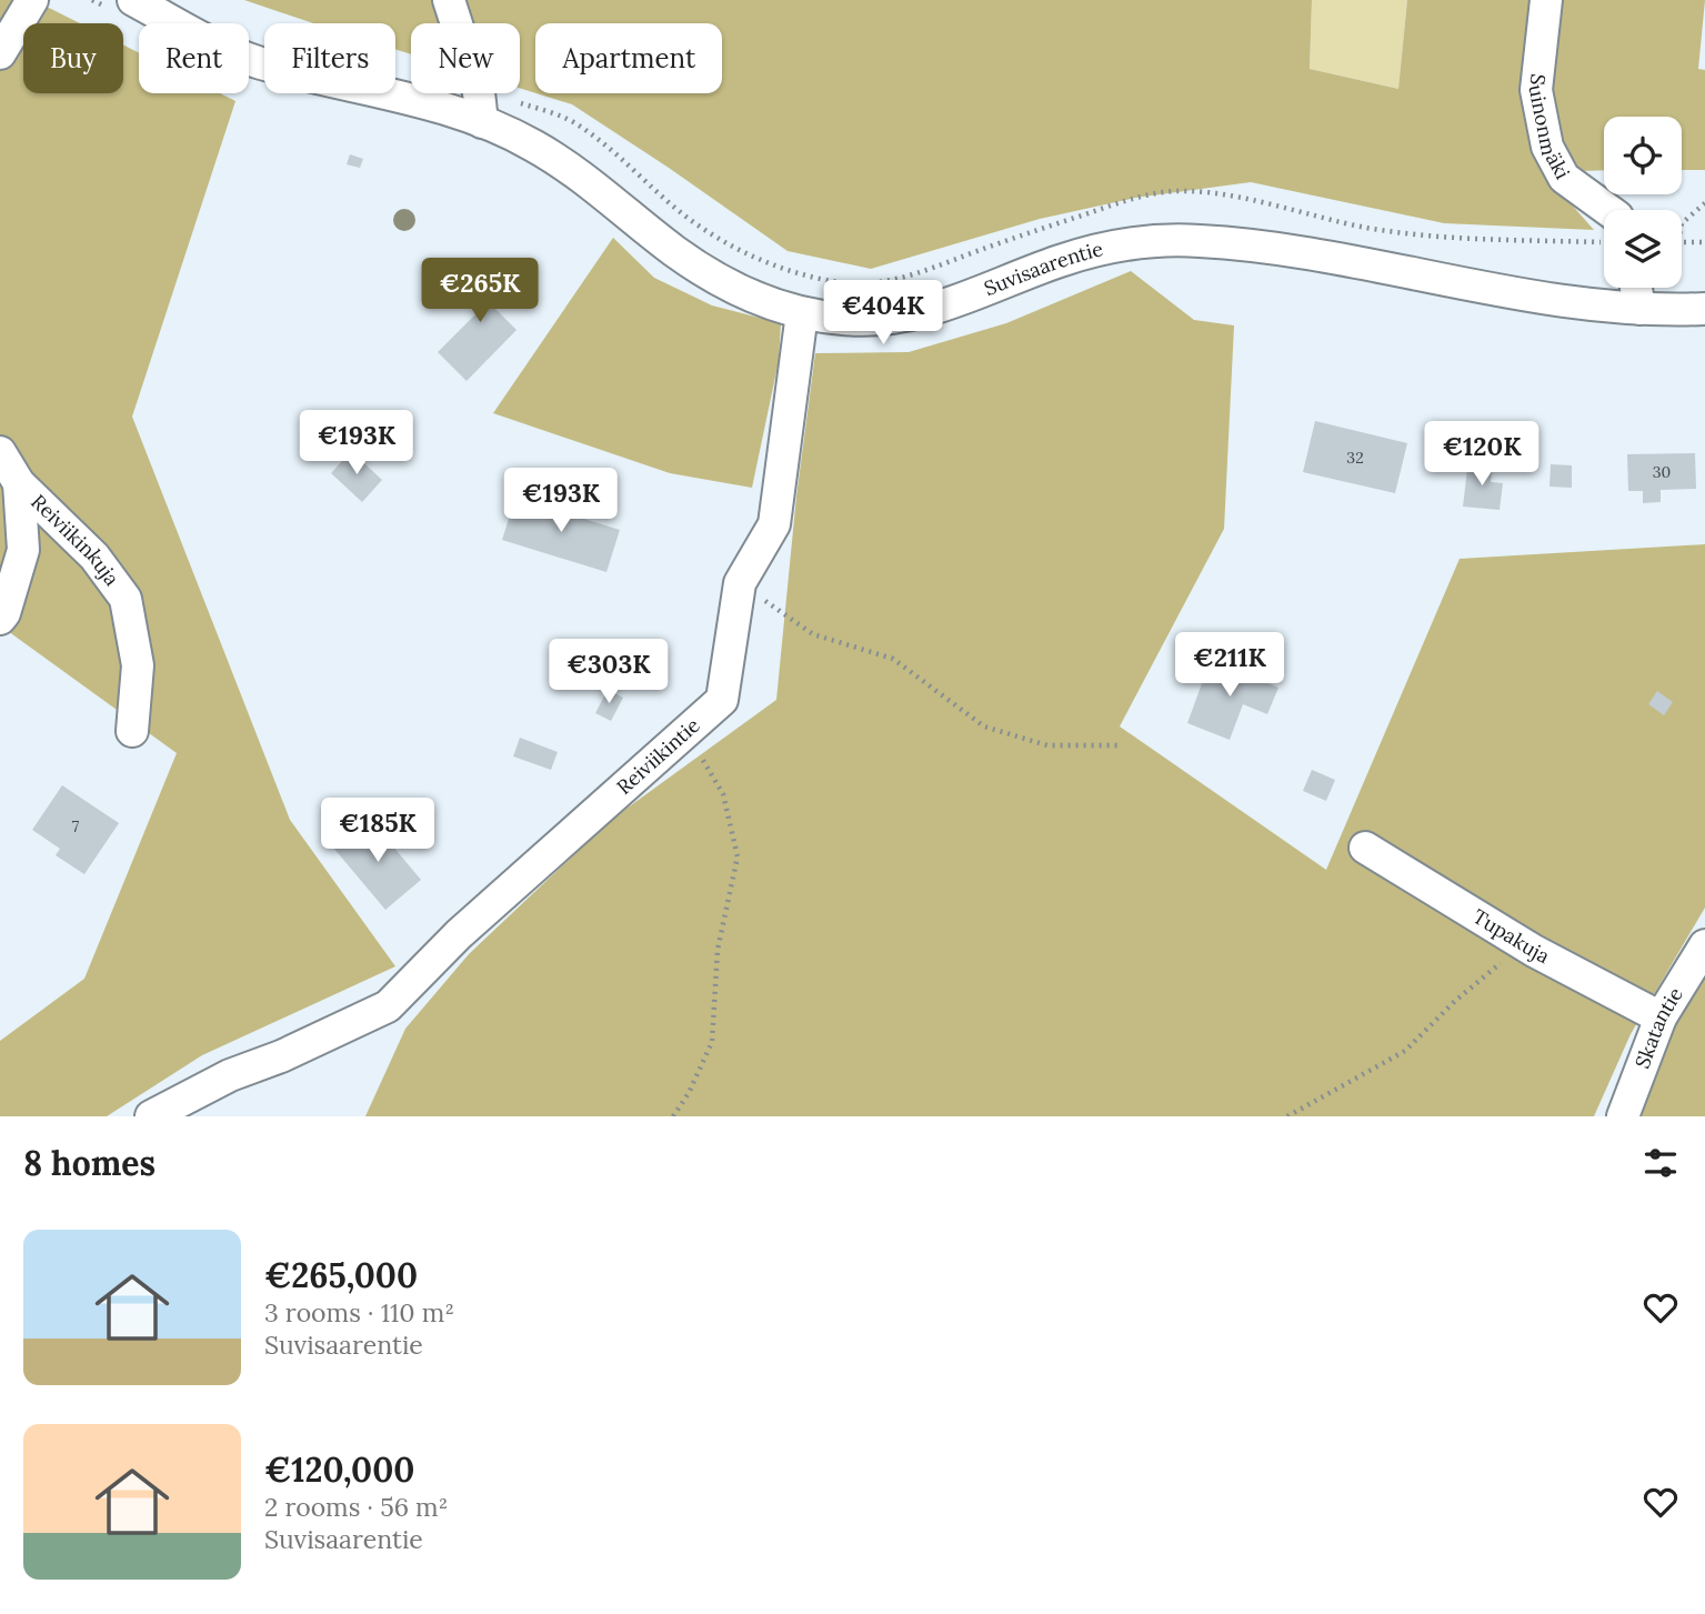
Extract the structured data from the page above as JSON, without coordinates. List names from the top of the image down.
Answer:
{
  "streets": {
    "street": [
      "Suinonmäki",
      "Suvisaarentie",
      "Reiviikinkuja",
      "Reiviikintie",
      "Tupakuja",
      "Skatantie"
    ]
  },
  "crossings": [
    ["Suvisaarentie", "Reiviikintie"],
    ["Tupakuja", "Skatantie"]
  ],
  "house_numbers": ["32", "30", "7"],
  "page": {
    "chip": [
      "Buy",
      "Rent",
      "Filters",
      "New",
      "Apartment"
    ],
    "price": [
      "€265K",
      "€404K",
      "€193K",
      "€120K",
      "€193K",
      "€211K",
      "€303K",
      "€185K"
    ],
    "heading": "8 homes",
    "list": [
      {
        "name": "€265,000",
        "note": "3 rooms · 110 m² · Suvisaarentie"
      },
      {
        "name": "€120,000",
        "note": "2 rooms · 56 m² · Suvisaarentie"
      }
    ]
  }
}
